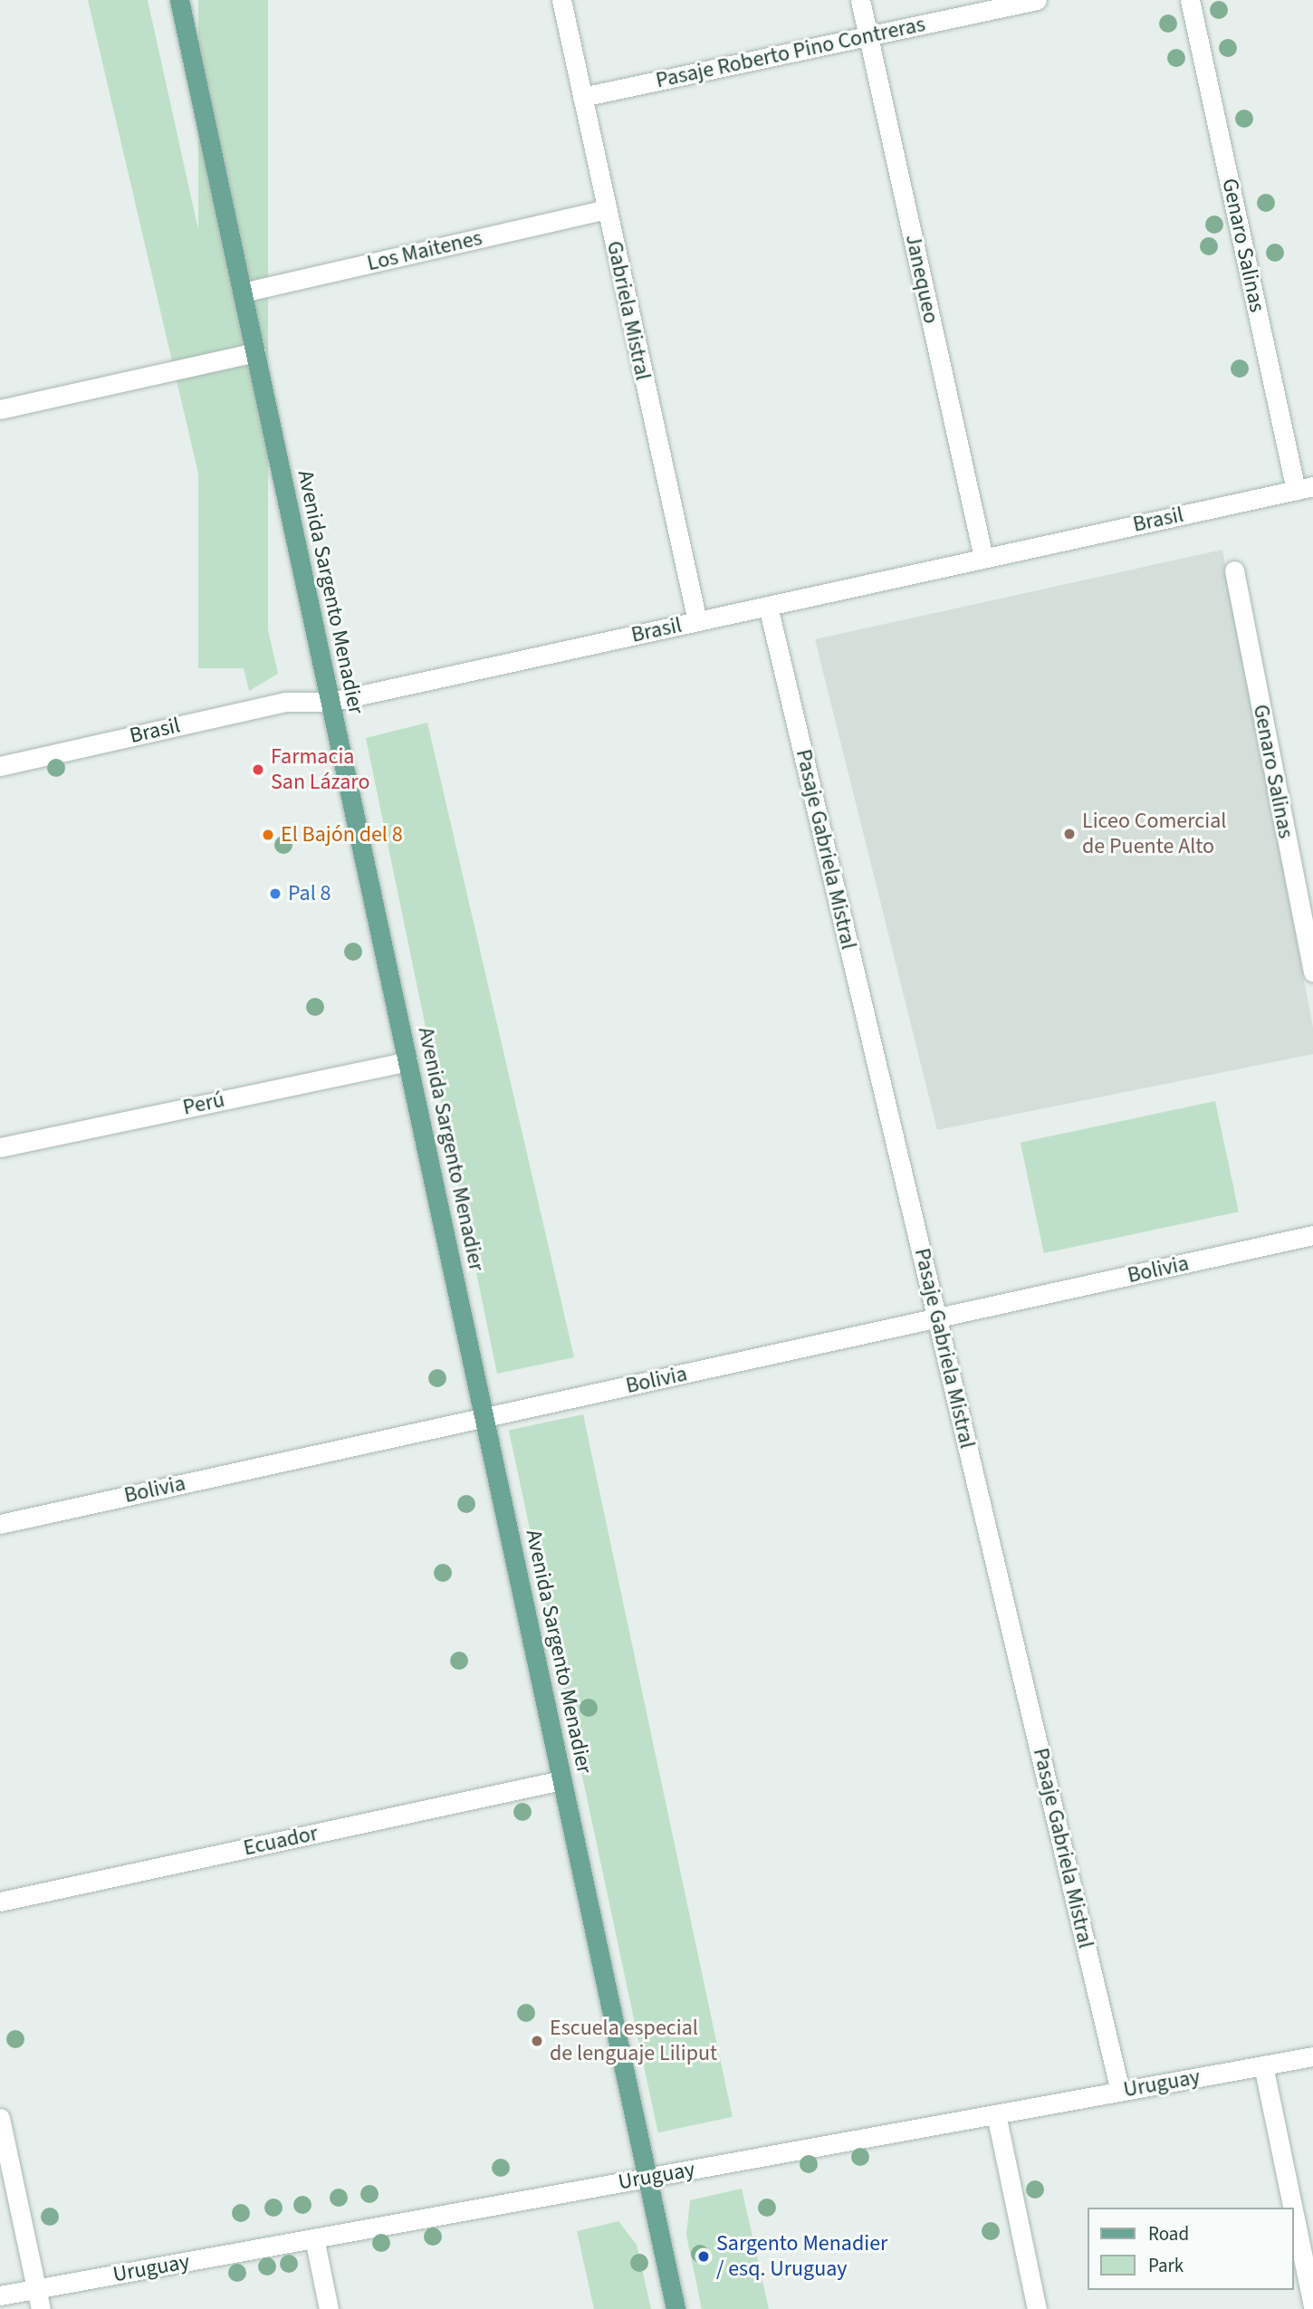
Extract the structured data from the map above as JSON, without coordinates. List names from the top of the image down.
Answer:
{
  "streets": {
    "main road": ["Avenida Sargento Menadier"],
    "street": [
      "Pasaje Roberto Pino Contreras",
      "Genaro Salinas",
      "Los Maitenes",
      "Janequeo",
      "Gabriela Mistral",
      "Brasil",
      "Pasaje Gabriela Mistral",
      "Perú",
      "Bolivia",
      "Ecuador",
      "Uruguay"
    ]
  },
  "crossings": [
    ["Pasaje Roberto Pino Contreras", "Janequeo"],
    ["Pasaje Roberto Pino Contreras", "Gabriela Mistral"],
    ["Genaro Salinas", "Brasil"],
    ["Los Maitenes", "Gabriela Mistral"],
    ["Los Maitenes", "Avenida Sargento Menadier"],
    ["Janequeo", "Brasil"],
    ["Gabriela Mistral", "Brasil"],
    ["Brasil", "Avenida Sargento Menadier"],
    ["Brasil", "Pasaje Gabriela Mistral"],
    ["Avenida Sargento Menadier", "Perú"],
    ["Avenida Sargento Menadier", "Bolivia"],
    ["Avenida Sargento Menadier", "Ecuador"],
    ["Avenida Sargento Menadier", "Uruguay"],
    ["Pasaje Gabriela Mistral", "Bolivia"],
    ["Pasaje Gabriela Mistral", "Uruguay"]
  ],
  "places": [
    "Farmacia San Lázaro",
    "Liceo Comercial de Puente Alto",
    "El Bajón del 8",
    "Pal 8",
    "Escuela especial de lenguaje Liliput",
    "Sargento Menadier / esq. Uruguay"
  ],
  "legend": ["Road", "Park"]
}
